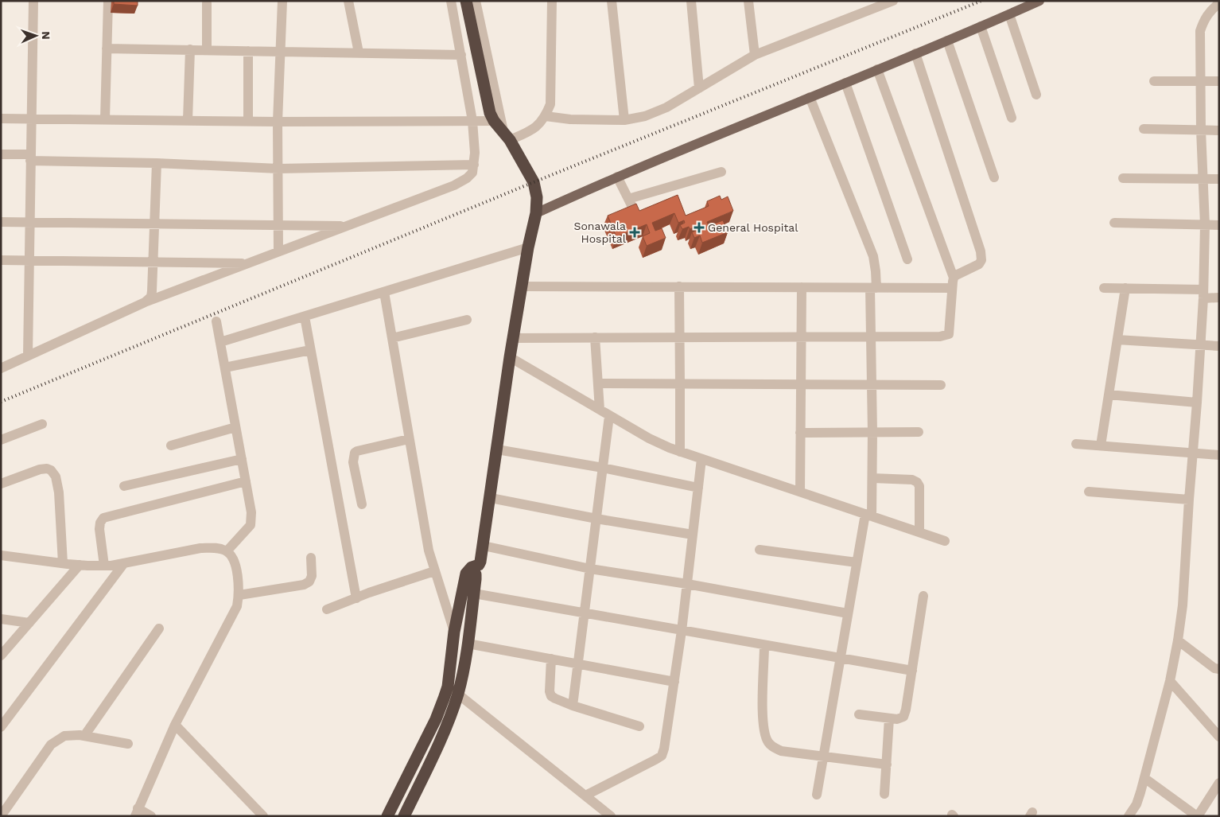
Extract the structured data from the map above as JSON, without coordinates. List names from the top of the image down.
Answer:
{
  "places": {
    "health": ["General Hospital", "Sonawala Hospital"]
  },
  "north": "right"
}
